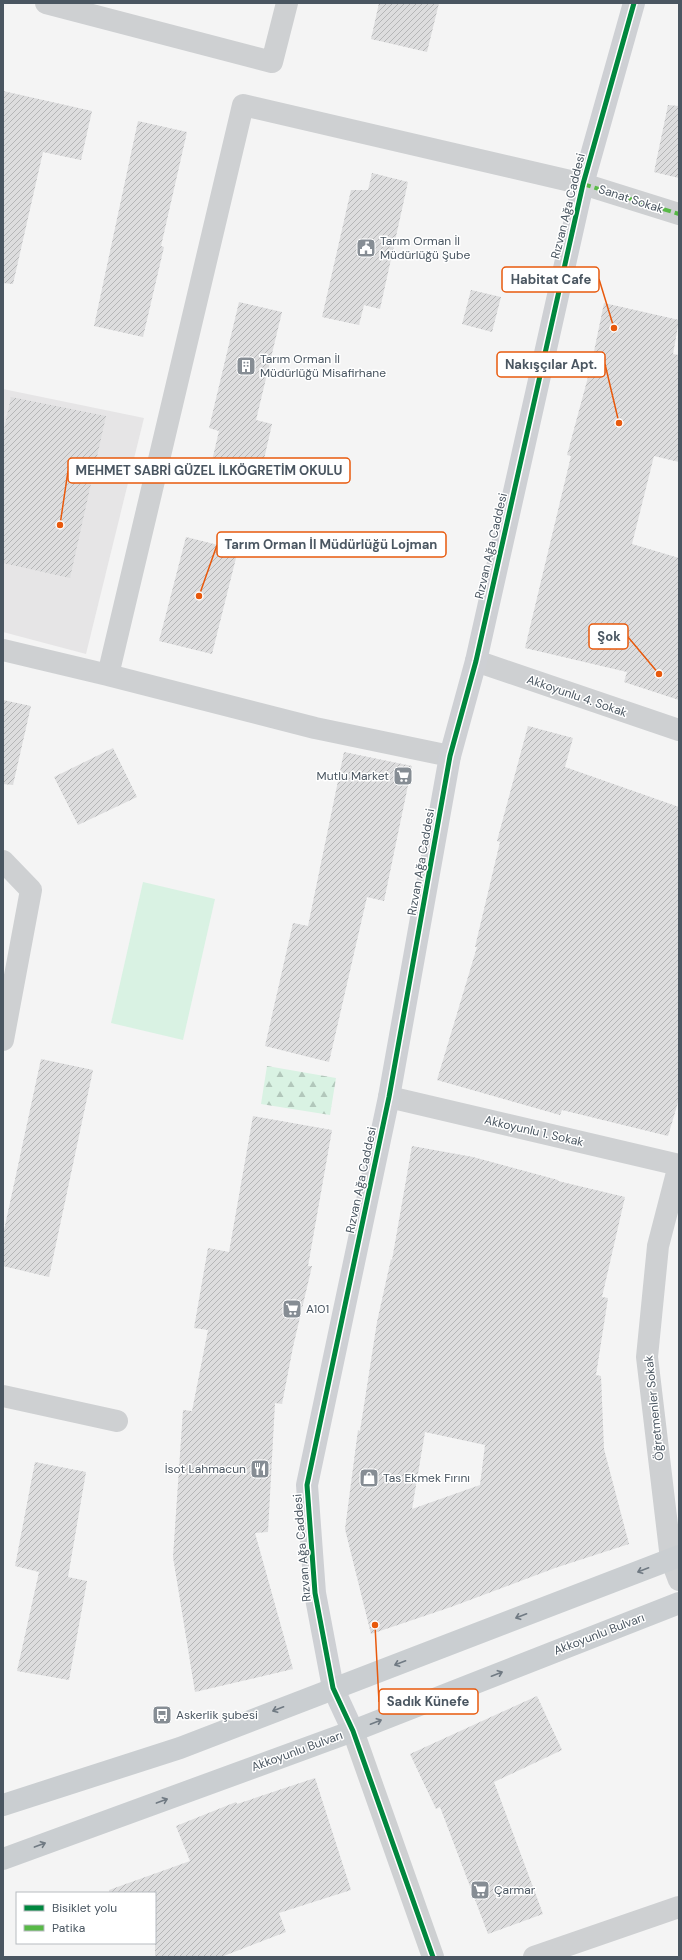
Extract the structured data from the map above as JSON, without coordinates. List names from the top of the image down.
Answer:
{
  "streets": {
    "main road": ["Akkoyunlu Bulvarı"],
    "street": [
      "Sanat Sokak",
      "Rızvan Ağa Caddesi",
      "Akkoyunlu 4. Sokak",
      "Akkoyunlu 1. Sokak",
      "Öğretmenler Sokak"
    ]
  },
  "crossings": [
    ["Sanat Sokak", "Rızvan Ağa Caddesi"],
    ["Rızvan Ağa Caddesi", "Akkoyunlu 4. Sokak"],
    ["Rızvan Ağa Caddesi", "Akkoyunlu 1. Sokak"],
    ["Rızvan Ağa Caddesi", "Akkoyunlu Bulvarı"],
    ["Akkoyunlu 1. Sokak", "Öğretmenler Sokak"]
  ],
  "places": {
    "public building": ["Tarım Orman İl Müdürlüğü Şube"],
    "other": [
      "Habitat Cafe",
      "Nakışçılar Apt.",
      "MEHMET SABRİ GÜZEL İLKÖGRETİM OKULU",
      "Tarım Orman İl Müdürlüğü Lojman",
      "Şok",
      "Sadık Künefe"
    ],
    "building": ["Tarım Orman İl Müdürlüğü Misafirhane"],
    "supermarket": ["Mutlu Market", "A101", "Çarmar"],
    "restaurant": ["İsot Lahmacun"],
    "shop": ["Tas Ekmek Fırını"],
    "bus stop": ["Askerlik şubesi"]
  },
  "legend": ["Bisiklet yolu", "Patika"]
}
